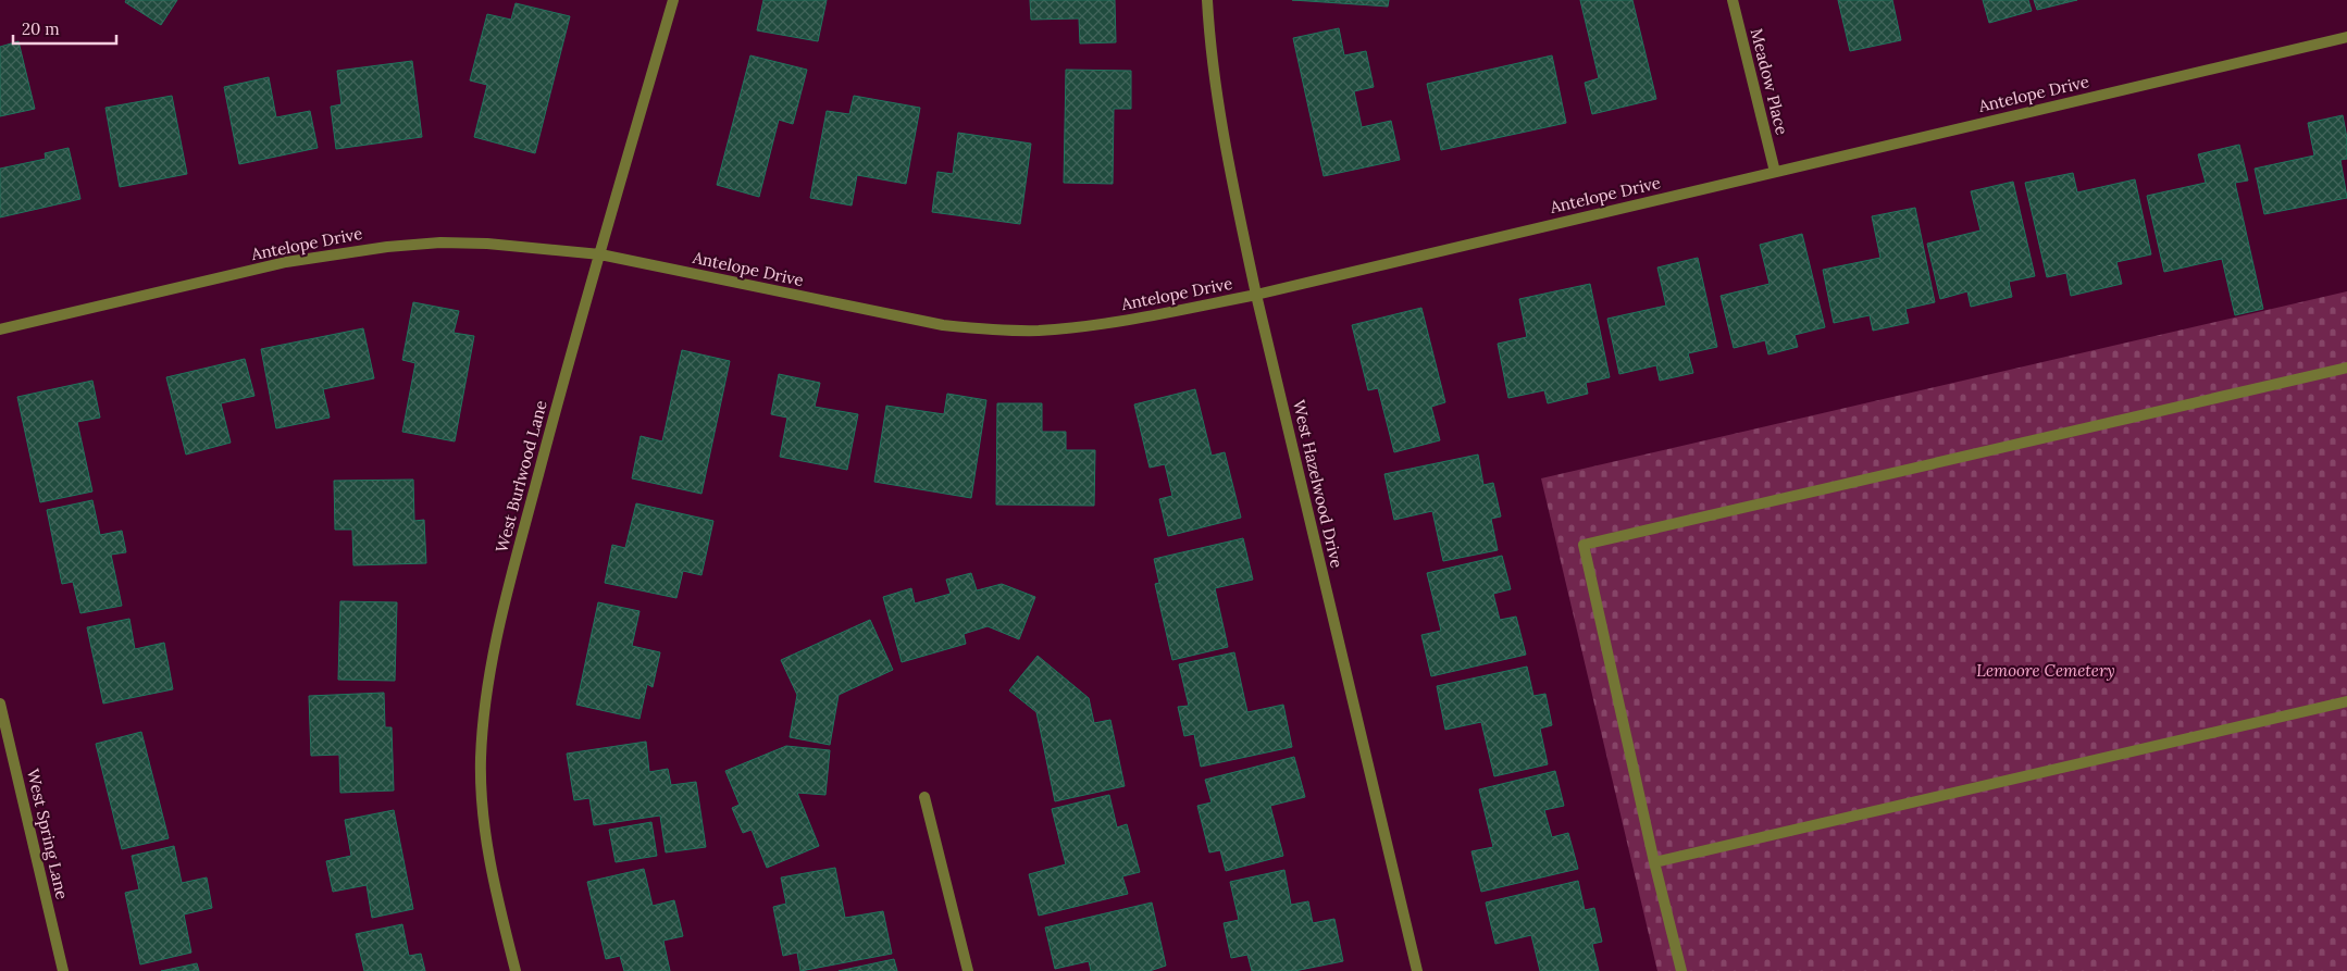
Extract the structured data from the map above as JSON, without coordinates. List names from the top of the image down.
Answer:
{
  "streets": {
    "street": [
      "Meadow Place",
      "Antelope Drive",
      "West Burlwood Lane",
      "West Hazelwood Drive",
      "West Spring Lane"
    ]
  },
  "crossings": [
    ["Meadow Place", "Antelope Drive"],
    ["Antelope Drive", "West Burlwood Lane"],
    ["Antelope Drive", "West Hazelwood Drive"]
  ],
  "parks": ["Lemoore Cemetery"],
  "scale_bar": "20 m"
}
